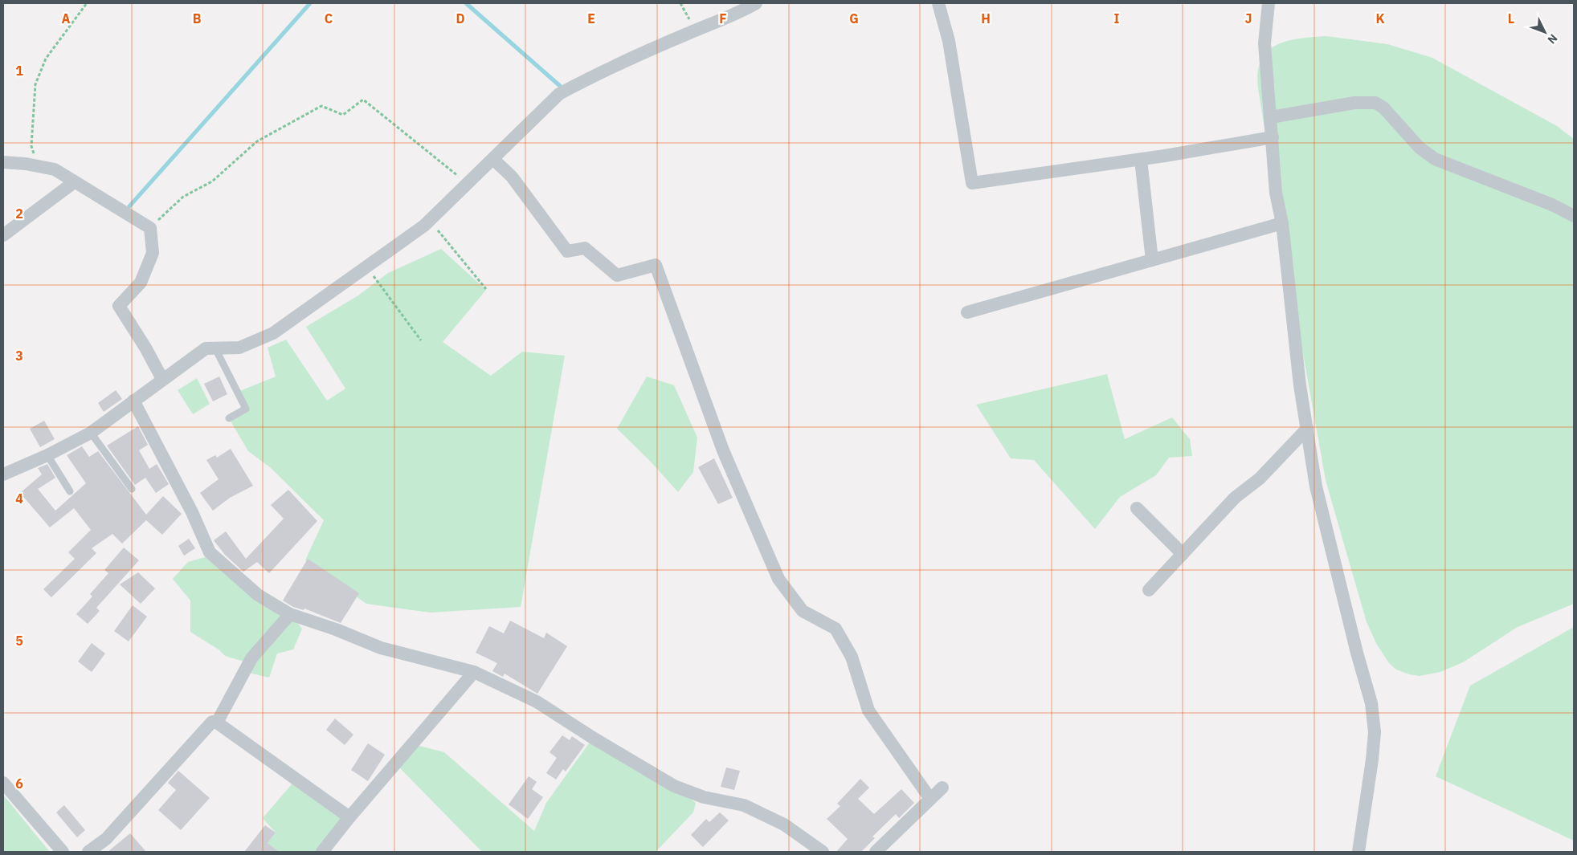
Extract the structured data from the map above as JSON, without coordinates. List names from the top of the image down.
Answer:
{
  "north": "bottom right",
  "grid": {
    "columns": [
      "A",
      "B",
      "C",
      "D",
      "E",
      "F",
      "G",
      "H",
      "I",
      "J",
      "K",
      "L"
    ],
    "rows": [
      "1",
      "2",
      "3",
      "4",
      "5",
      "6"
    ]
  }
}
